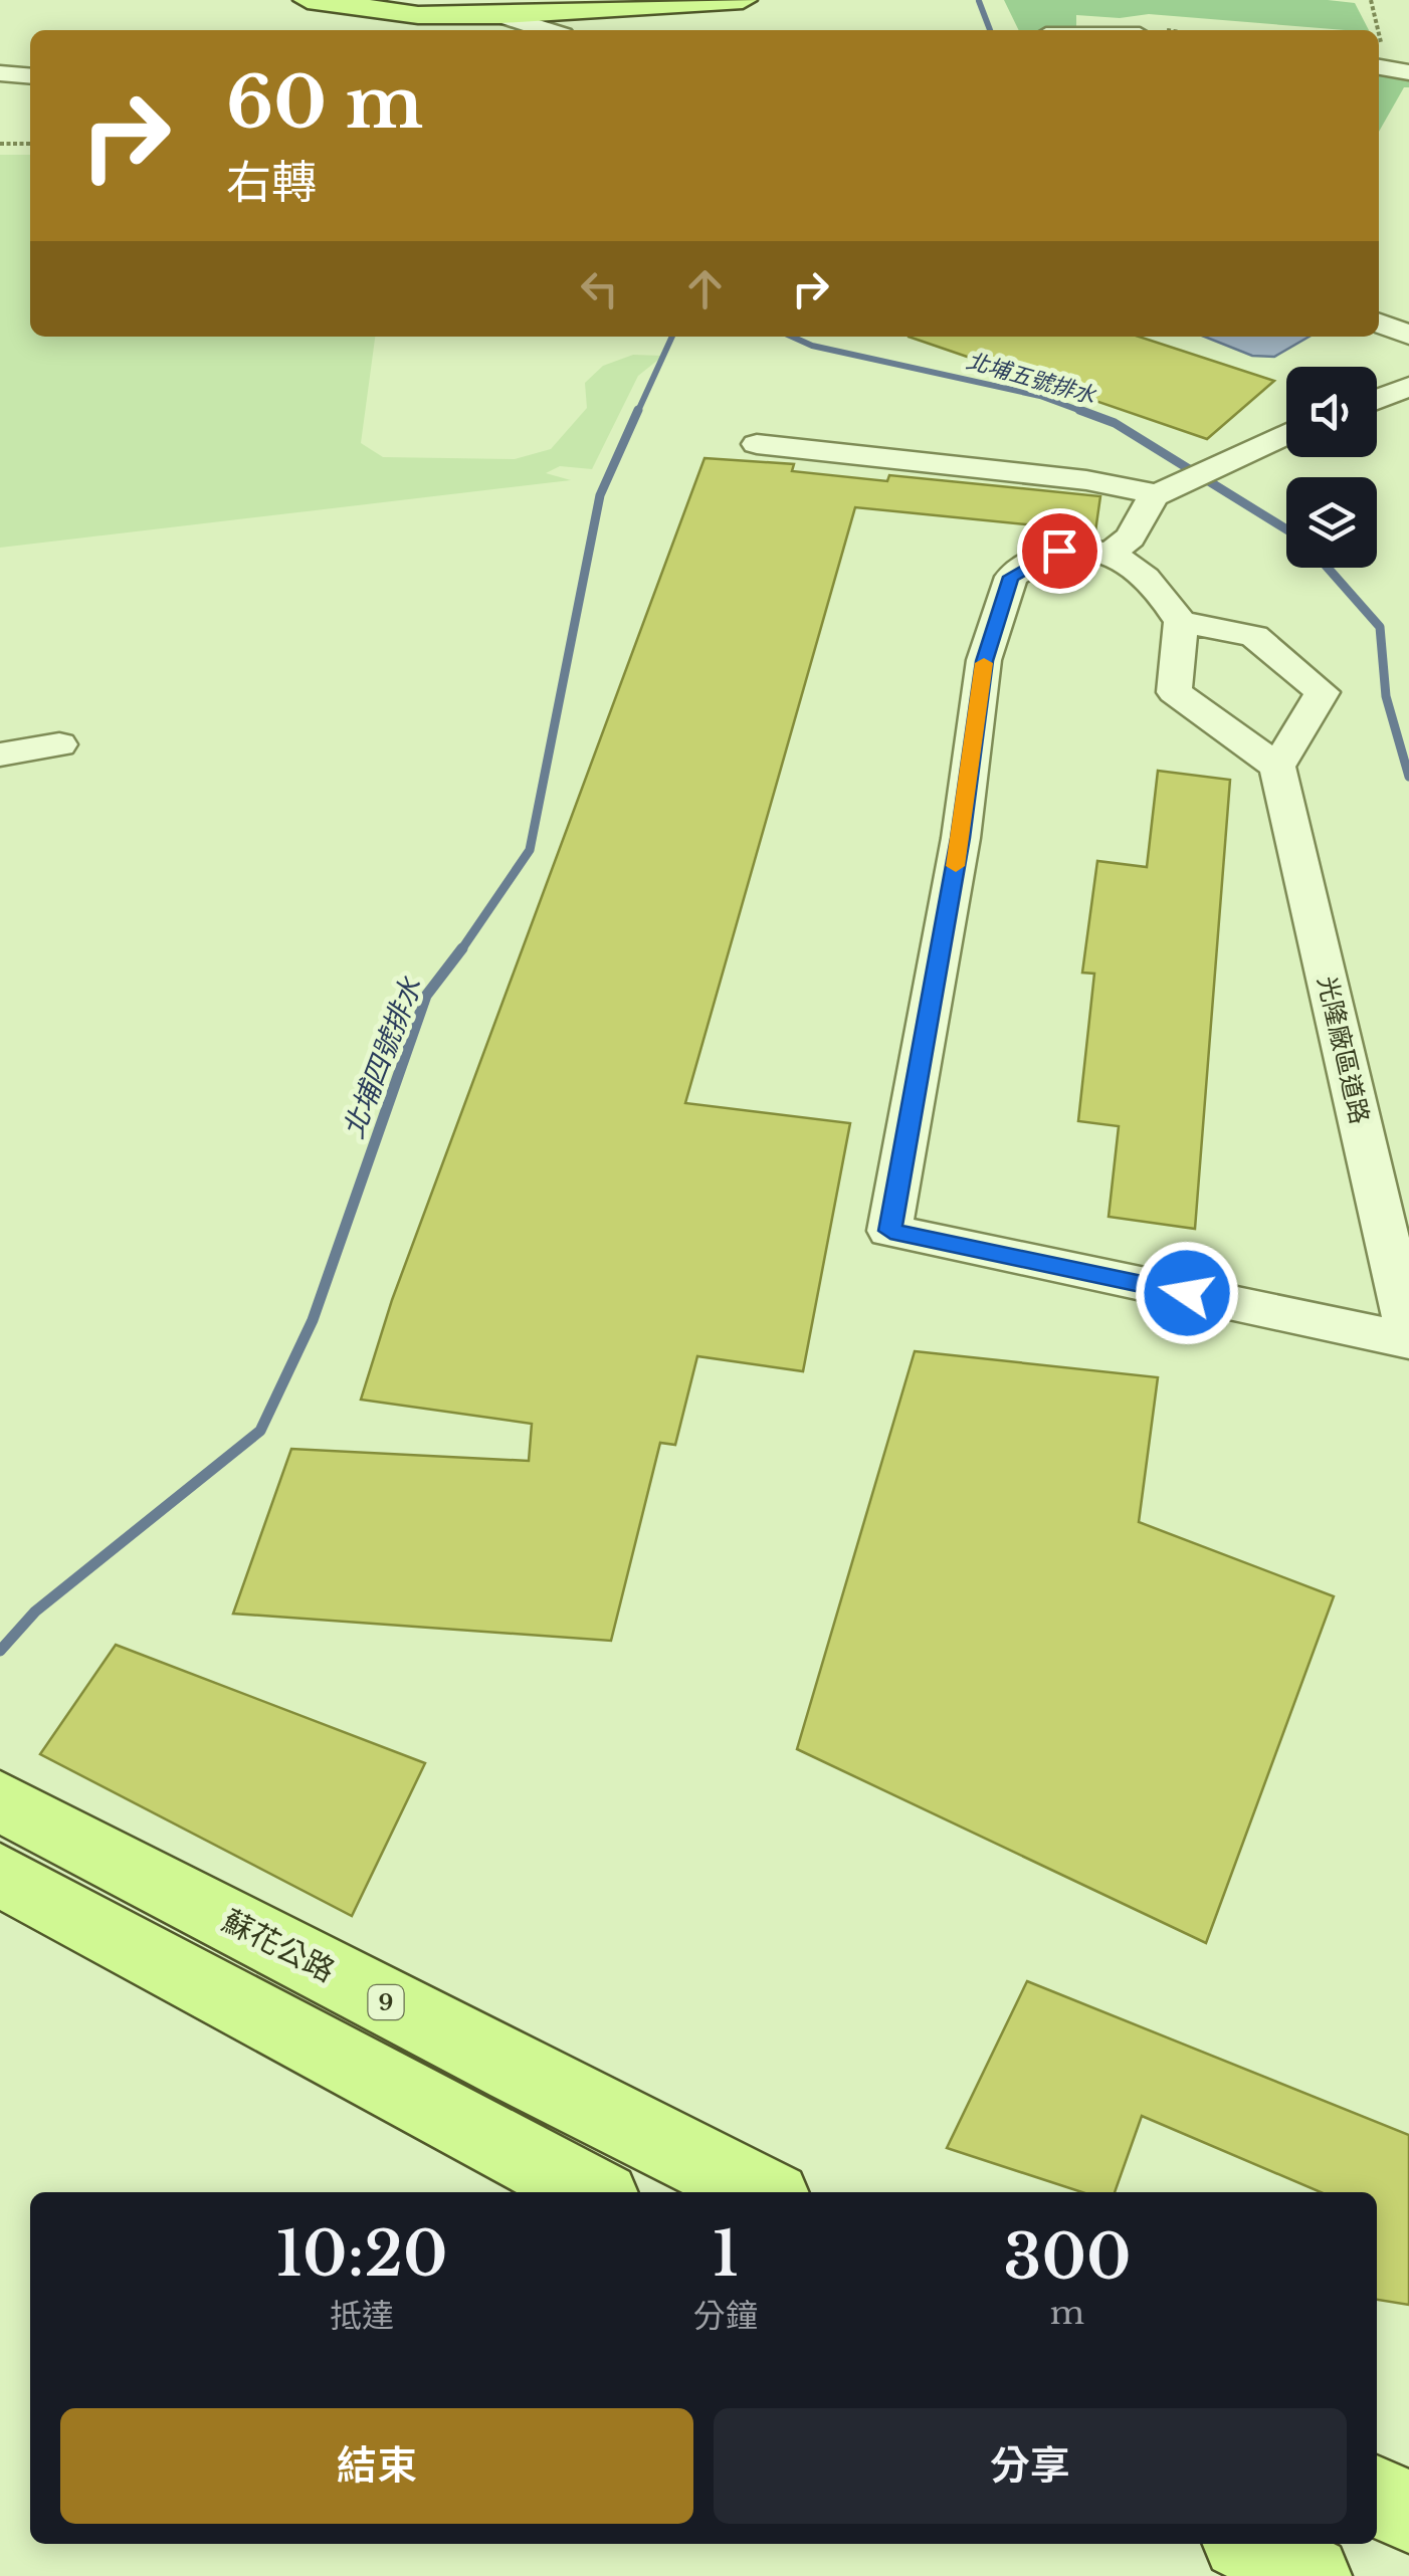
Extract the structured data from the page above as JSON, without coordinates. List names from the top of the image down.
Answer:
{
  "streets": {
    "main road": ["蘇花公路", "9"],
    "street": ["光隆廠區道路"]
  },
  "water": ["北埔五號排水", "北埔四號排水"],
  "page": {
    "turn": ["60 m", "右轉"],
    "eta": [
      "10:20",
      "抵達",
      "1",
      "分鐘",
      "300",
      "m"
    ],
    "buttons": ["結束", "分享"]
  }
}
